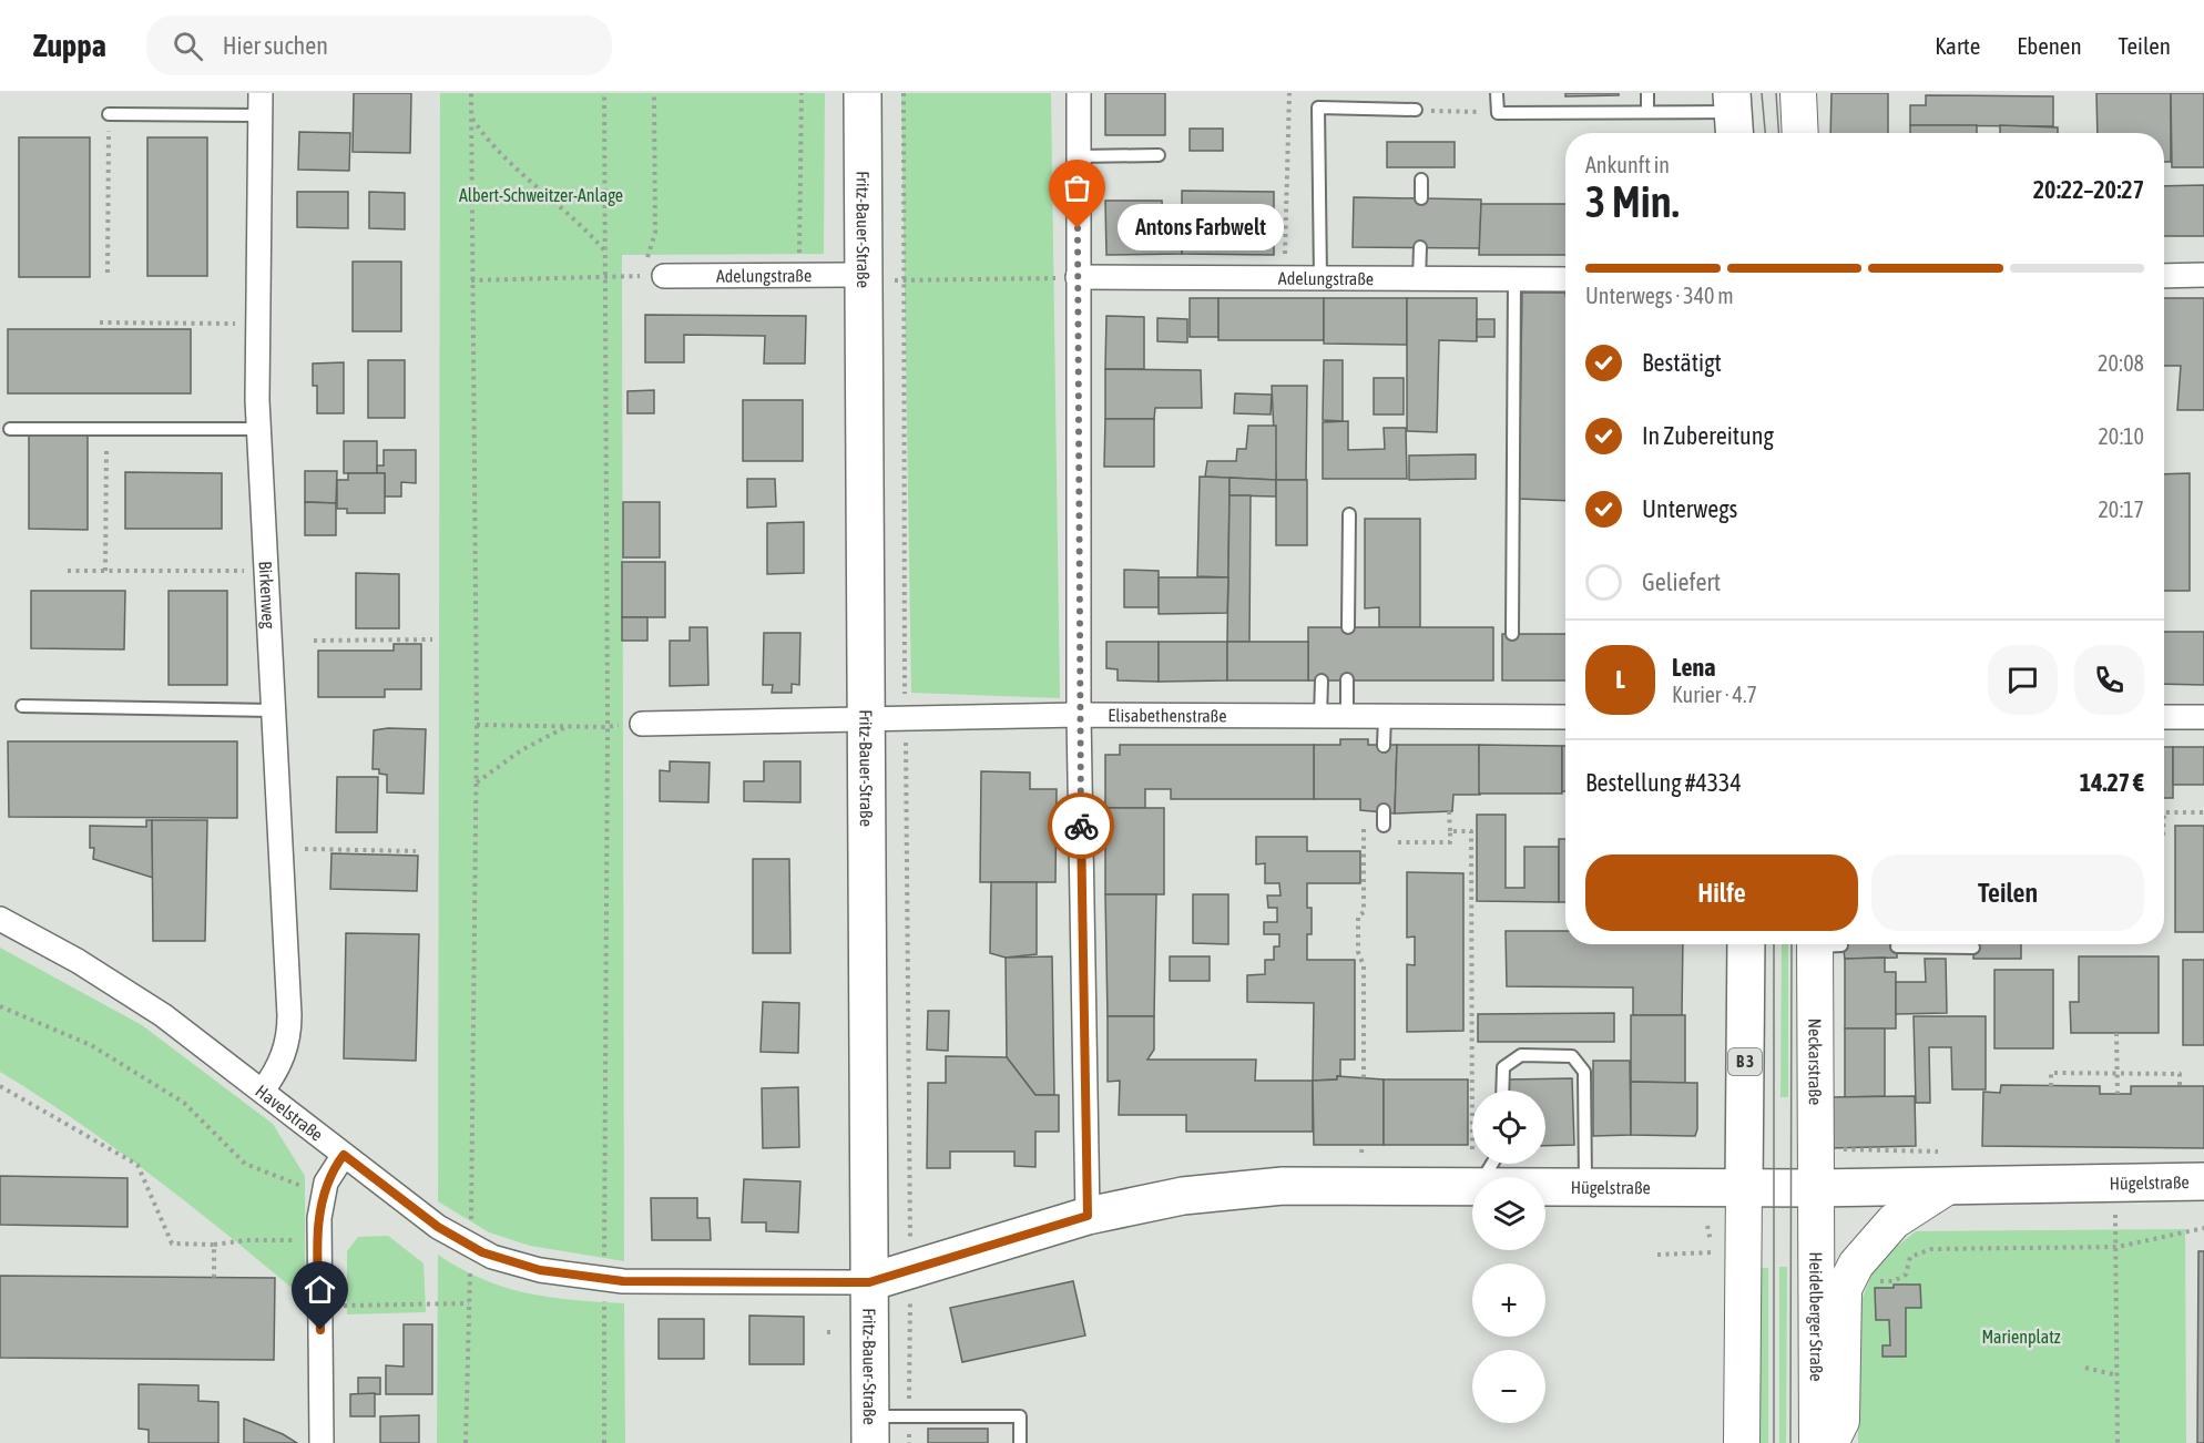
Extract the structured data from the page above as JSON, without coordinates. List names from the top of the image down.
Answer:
{
  "streets": {
    "main road": [
      "Fritz-Bauer-Straße",
      "B 3",
      "Neckarstraße",
      "Hügelstraße",
      "Heidelberger Straße"
    ],
    "street": [
      "Adelungstraße",
      "Birkenweg",
      "Elisabethenstraße",
      "Havelstraße"
    ]
  },
  "crossings": [
    ["Fritz-Bauer-Straße", "Adelungstraße"],
    ["Fritz-Bauer-Straße", "Elisabethenstraße"],
    ["Fritz-Bauer-Straße", "Havelstraße"],
    ["Fritz-Bauer-Straße", "Hügelstraße"],
    ["Birkenweg", "Havelstraße"],
    ["B 3", "Hügelstraße"],
    ["Neckarstraße", "Hügelstraße"],
    ["Neckarstraße", "Heidelberger Straße"],
    ["Havelstraße", "Hügelstraße"],
    ["Hügelstraße", "Heidelberger Straße"]
  ],
  "parks": ["Albert-Schweitzer-Anlage", "Marienplatz"],
  "places": ["Antons Farbwelt"],
  "page": {
    "header": "Zuppa",
    "search": "Hier suchen",
    "nav": ["Karte", "Ebenen", "Teilen"],
    "heading": ["3 Min.", "Ankunft in", "20:22–20:27"],
    "panel": [
      "Lena",
      "Kurier · 4.7",
      "Bestellung #4334",
      "14.27 €"
    ],
    "bubble": "Antons Farbwelt",
    "bar": "Unterwegs · 340 m",
    "list": [
      ["Bestätigt", "20:08"],
      ["In Zubereitung", "20:10"],
      ["Unterwegs", "20:17"],
      "Geliefert"
    ],
    "round": "L",
    "buttons": ["Hilfe", "Teilen"],
    "map_buttons": ["+", "−"]
  }
}
